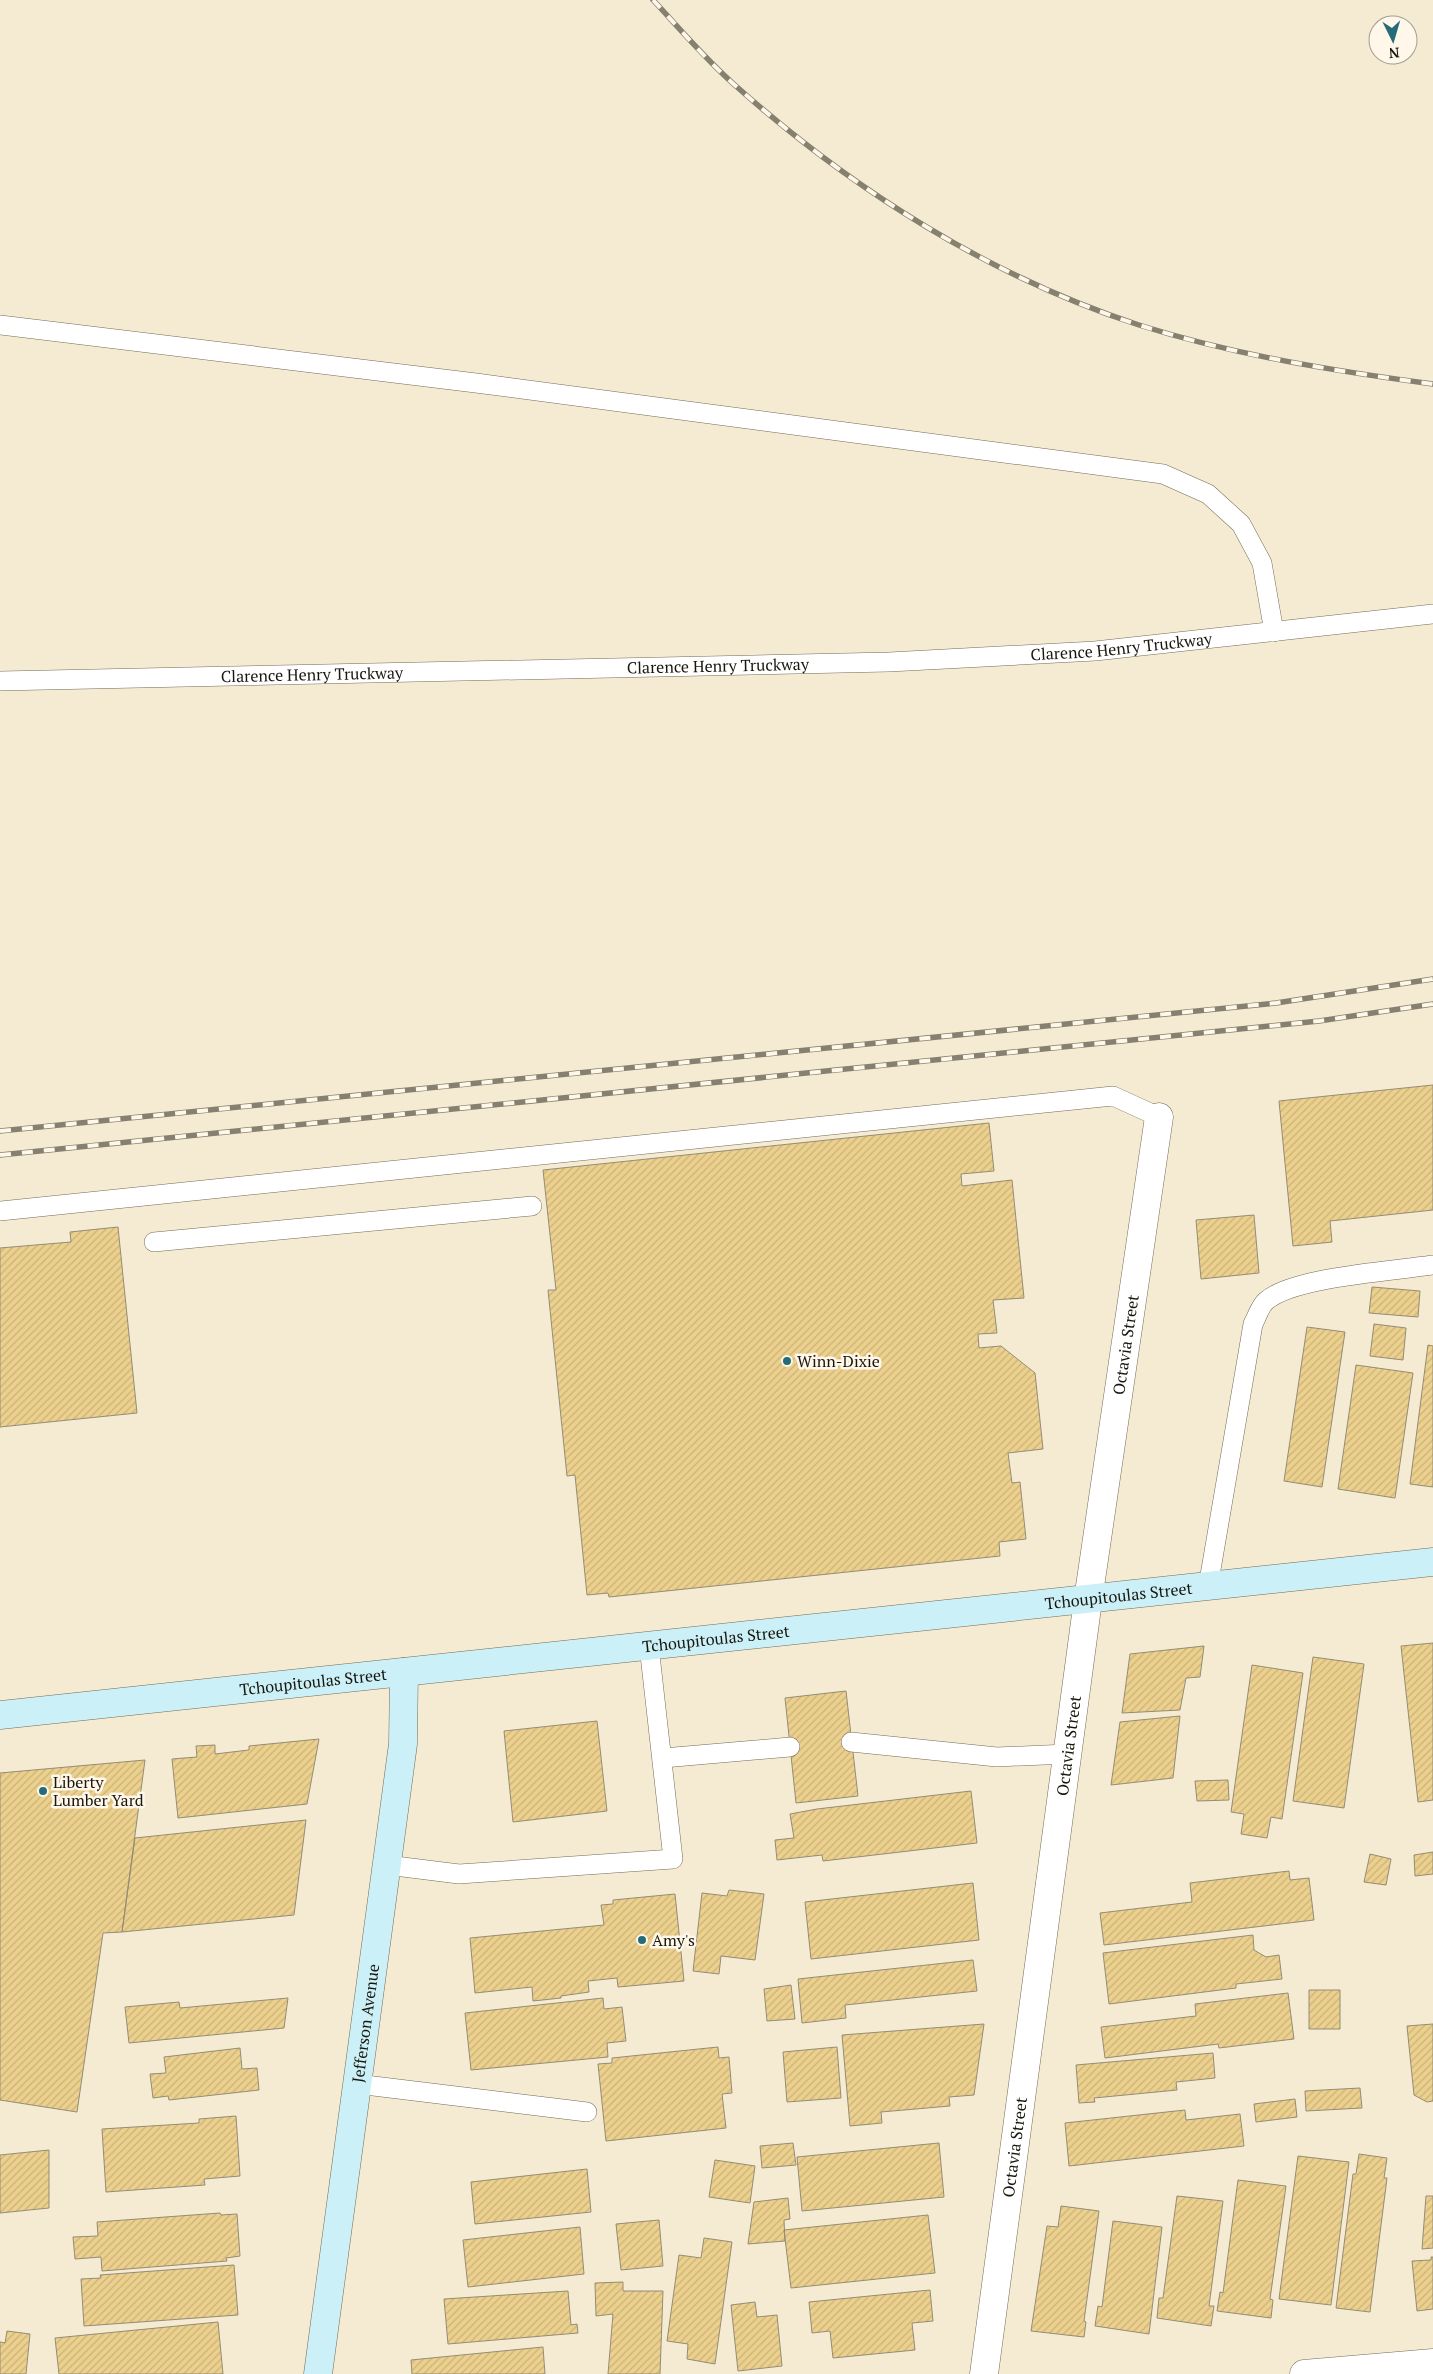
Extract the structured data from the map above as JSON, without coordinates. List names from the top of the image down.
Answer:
{
  "streets": {
    "street": ["Octavia Street", "Tchoupitoulas Street", "Jefferson Avenue"],
    "lane": ["Clarence Henry Truckway"]
  },
  "crossings": [
    ["Octavia Street", "Tchoupitoulas Street"],
    ["Tchoupitoulas Street", "Jefferson Avenue"]
  ],
  "places": ["Winn-Dixie", "Liberty Lumber Yard", "Amy's"],
  "north": "bottom"
}
